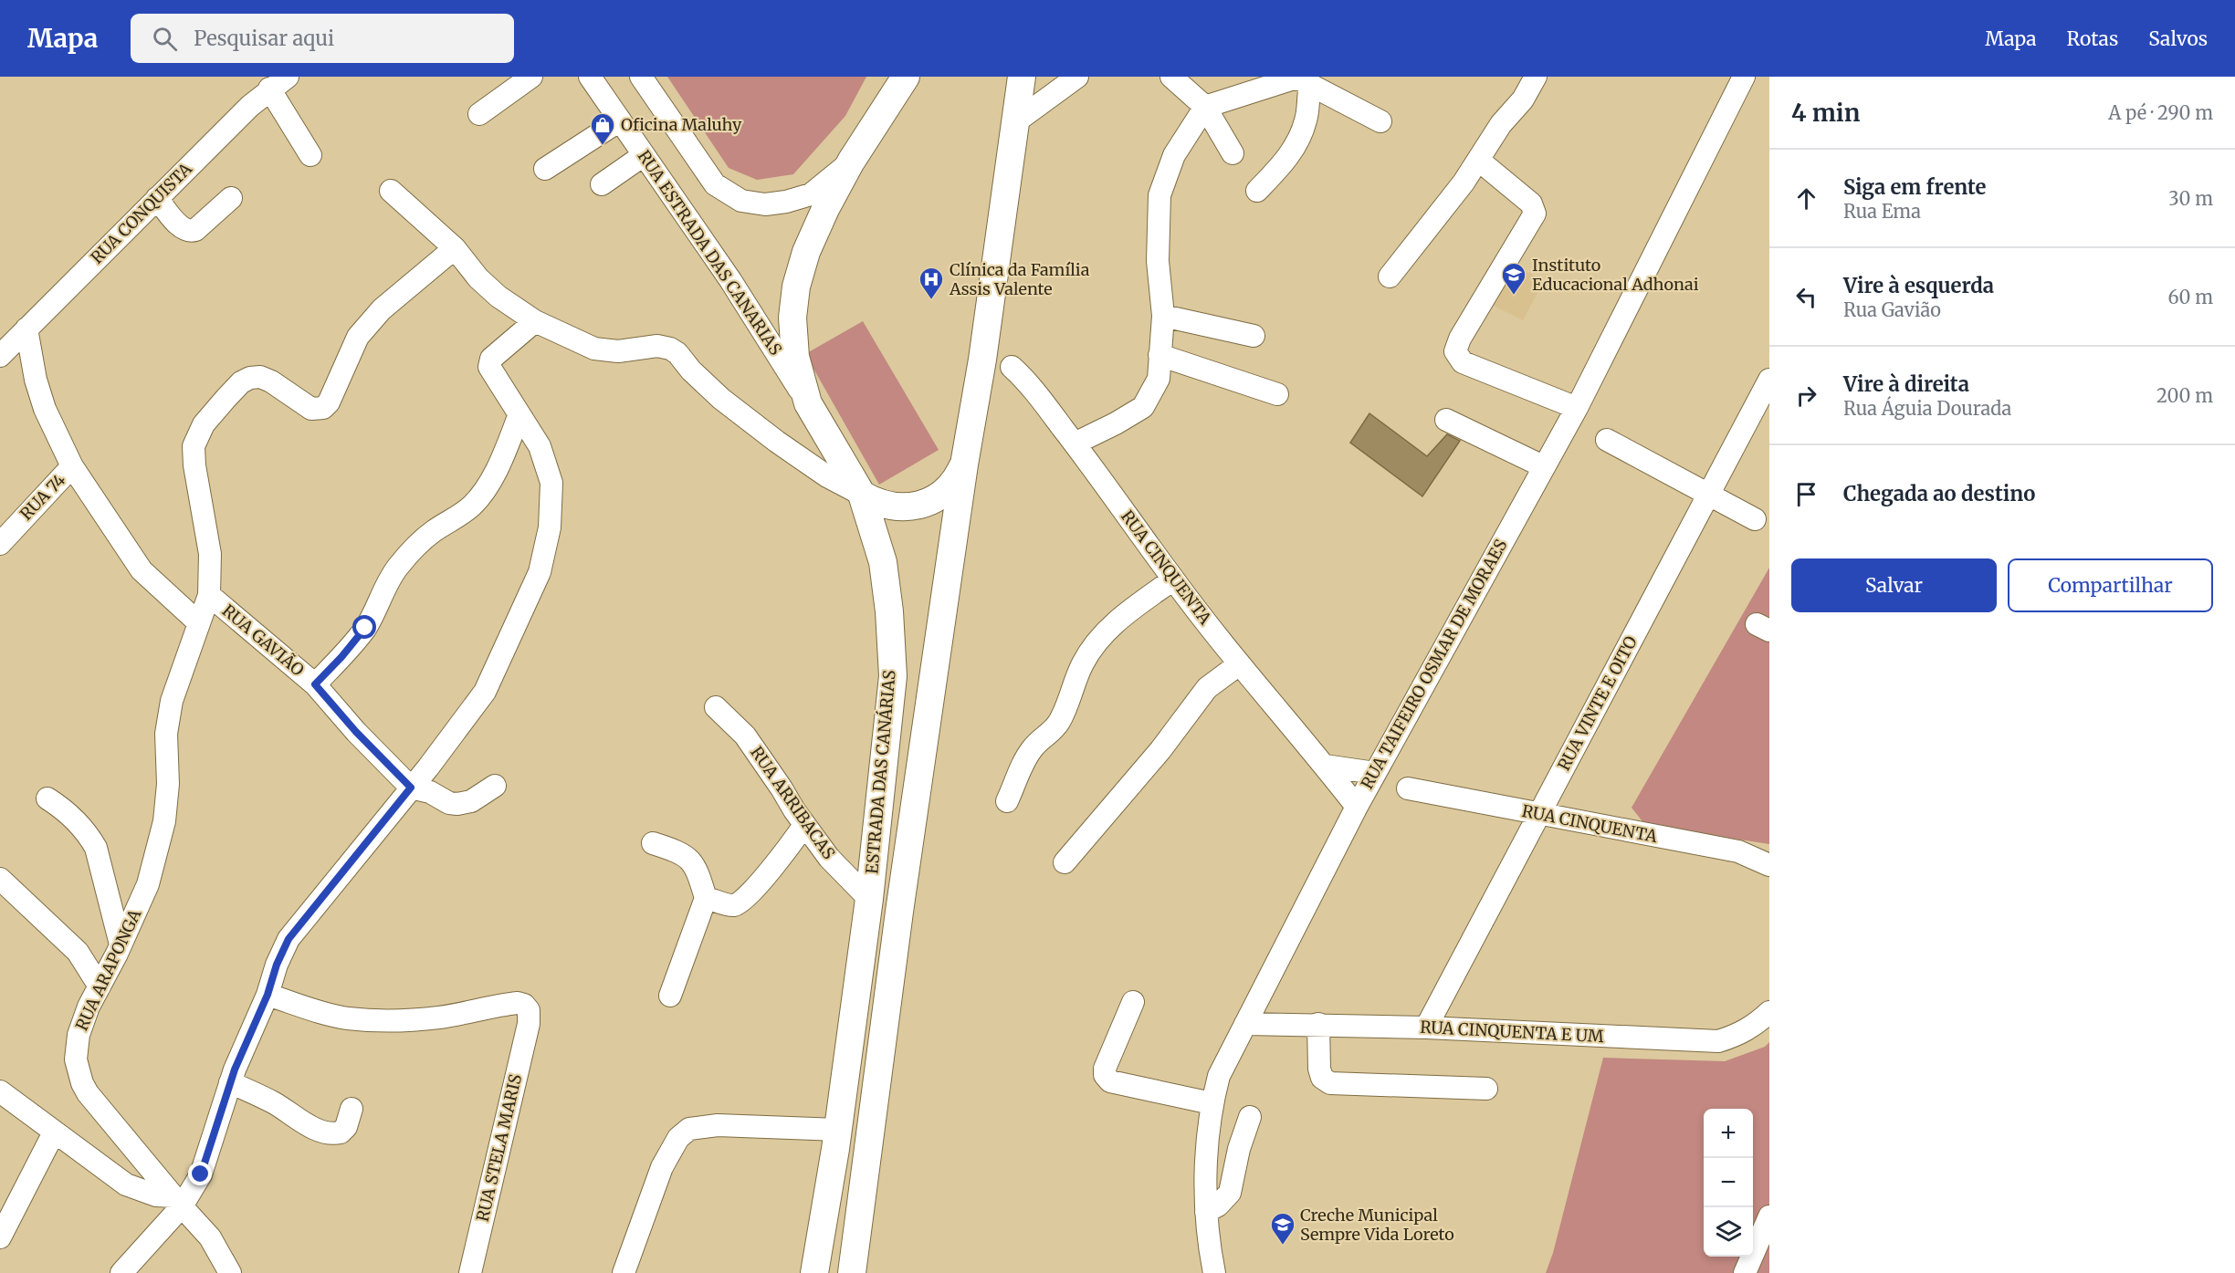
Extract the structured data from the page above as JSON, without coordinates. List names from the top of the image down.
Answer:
{
  "streets": {
    "main road": ["ESTRADA DAS CANÁRIAS"],
    "street": [
      "RUA CONQUISTA",
      "RUA ESTRADA DAS CANARIAS",
      "RUA 74",
      "RUA CINQUENTA",
      "RUA GAVIÃO",
      "RUA TAIFEIRO OSMAR DE MORAES",
      "RUA VINTE E OITO",
      "RUA ARRIBACAS",
      "RUA ARAPONGA",
      "RUA CINQUENTA E UM",
      "RUA STELA MARIS"
    ]
  },
  "crossings": [
    ["RUA ESTRADA DAS CANARIAS", "ESTRADA DAS CANÁRIAS"],
    ["RUA CINQUENTA", "RUA TAIFEIRO OSMAR DE MORAES"],
    ["RUA CINQUENTA", "RUA VINTE E OITO"],
    ["RUA GAVIÃO", "RUA ARAPONGA"],
    ["RUA TAIFEIRO OSMAR DE MORAES", "RUA CINQUENTA E UM"],
    ["RUA VINTE E OITO", "RUA CINQUENTA E UM"],
    ["ESTRADA DAS CANÁRIAS", "RUA ARRIBACAS"]
  ],
  "places": {
    "shop": ["Oficina Maluhy"],
    "school or university": ["Instituto Educacional Adhonai", "Creche Municipal Sempre Vida Loreto"],
    "hospital": ["Clínica da Família Assis Valente"]
  },
  "page": {
    "header": "Mapa",
    "search": "Pesquisar aqui",
    "nav": ["Mapa", "Rotas", "Salvos"],
    "heading": ["4 min", "A pé · 290 m"],
    "list": [
      ["Siga em frente", "Rua Ema", "30 m"],
      ["Vire à esquerda", "Rua Gavião", "60 m"],
      ["Vire à direita", "Rua Águia Dourada", "200 m"],
      "Chegada ao destino"
    ],
    "buttons": ["Salvar", "Compartilhar"],
    "map_buttons": ["+", "−"]
  }
}
